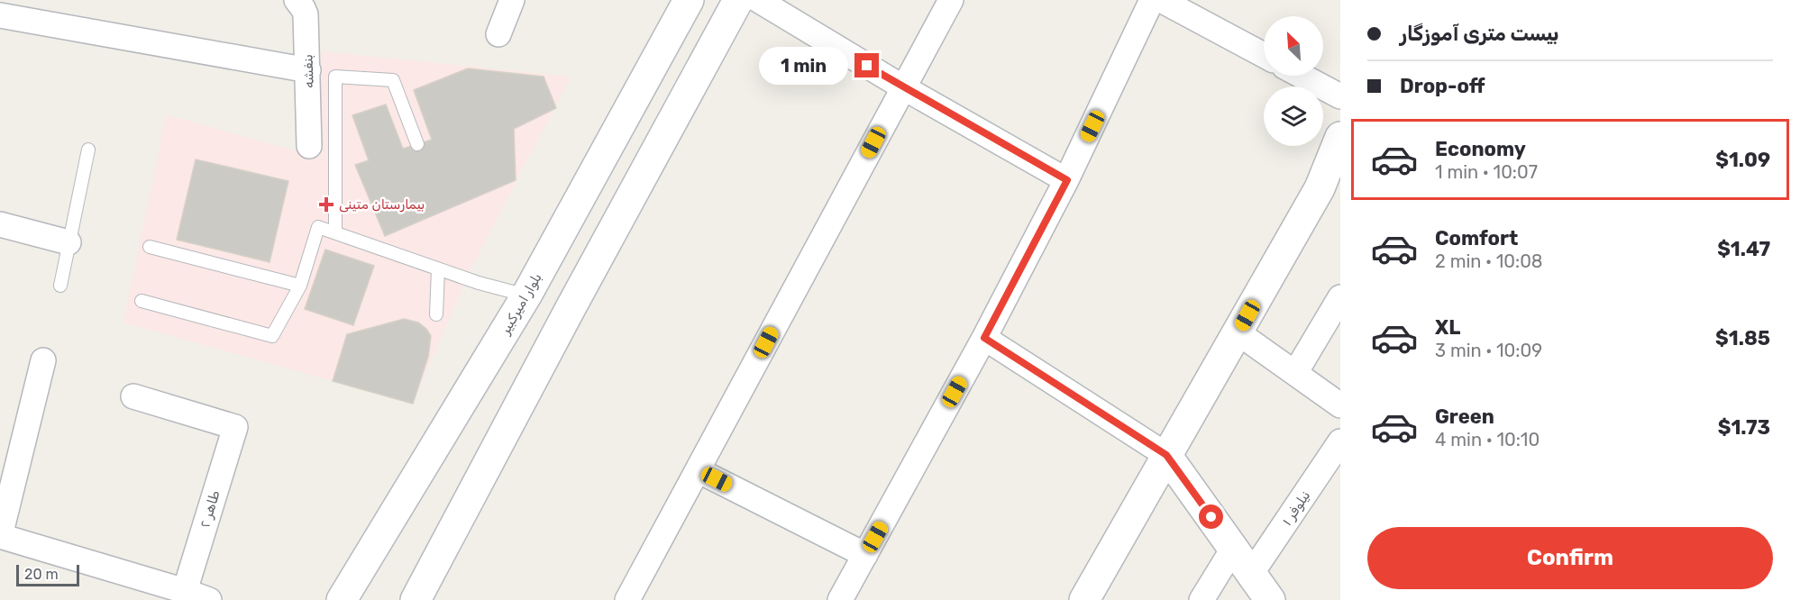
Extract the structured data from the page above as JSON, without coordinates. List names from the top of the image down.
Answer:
{
  "streets": {
    "main road": ["بلوار امیرکبیر"],
    "street": ["بنفشه", "نیلوفر ۱", "طاهر ۲"]
  },
  "places": {
    "health": ["بیمارستان متینی"]
  },
  "scale_bar": "20 m",
  "north": "top left",
  "page": {
    "banner": ["بیست متری آموزگار", "Drop-off"],
    "bubble": "1 min",
    "list": [
      {
        "name": "Economy",
        "note": "1 min · 10:07",
        "value": "$1.09"
      },
      {
        "name": "Comfort",
        "note": "2 min · 10:08",
        "value": "$1.47"
      },
      {
        "name": "XL",
        "note": "3 min · 10:09",
        "value": "$1.85"
      },
      {
        "name": "Green",
        "note": "4 min · 10:10",
        "value": "$1.73"
      }
    ],
    "buttons": "Confirm",
    "scale": "20 m"
  }
}
